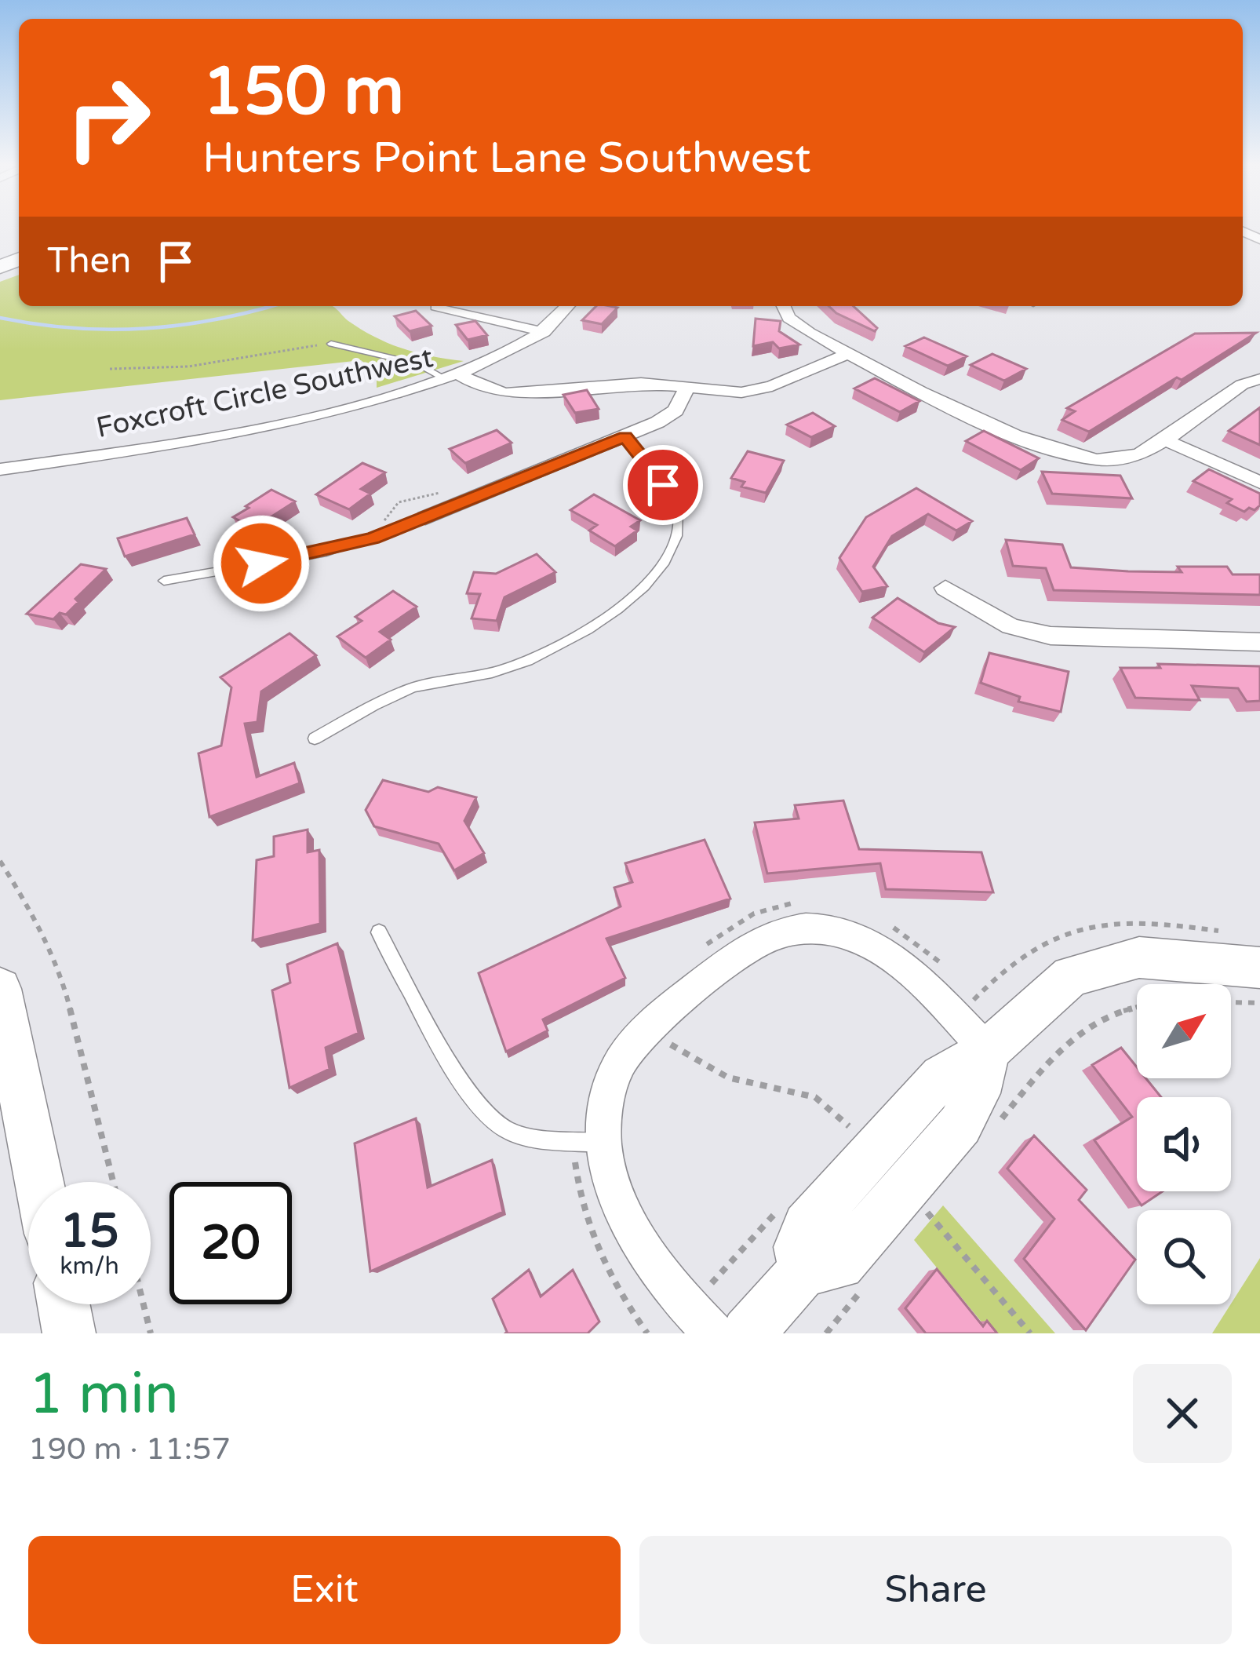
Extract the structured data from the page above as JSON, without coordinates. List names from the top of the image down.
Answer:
{
  "streets": {
    "street": ["Foxcroft Circle Southwest"]
  },
  "north": "top right",
  "page": {
    "turn": ["150 m", "Hunters Point Lane Southwest"],
    "then": "Then",
    "speed": "15 km/h",
    "limit": "20",
    "heading": ["1 min", "190 m · 11:57"],
    "buttons": ["Exit", "Share"]
  }
}
